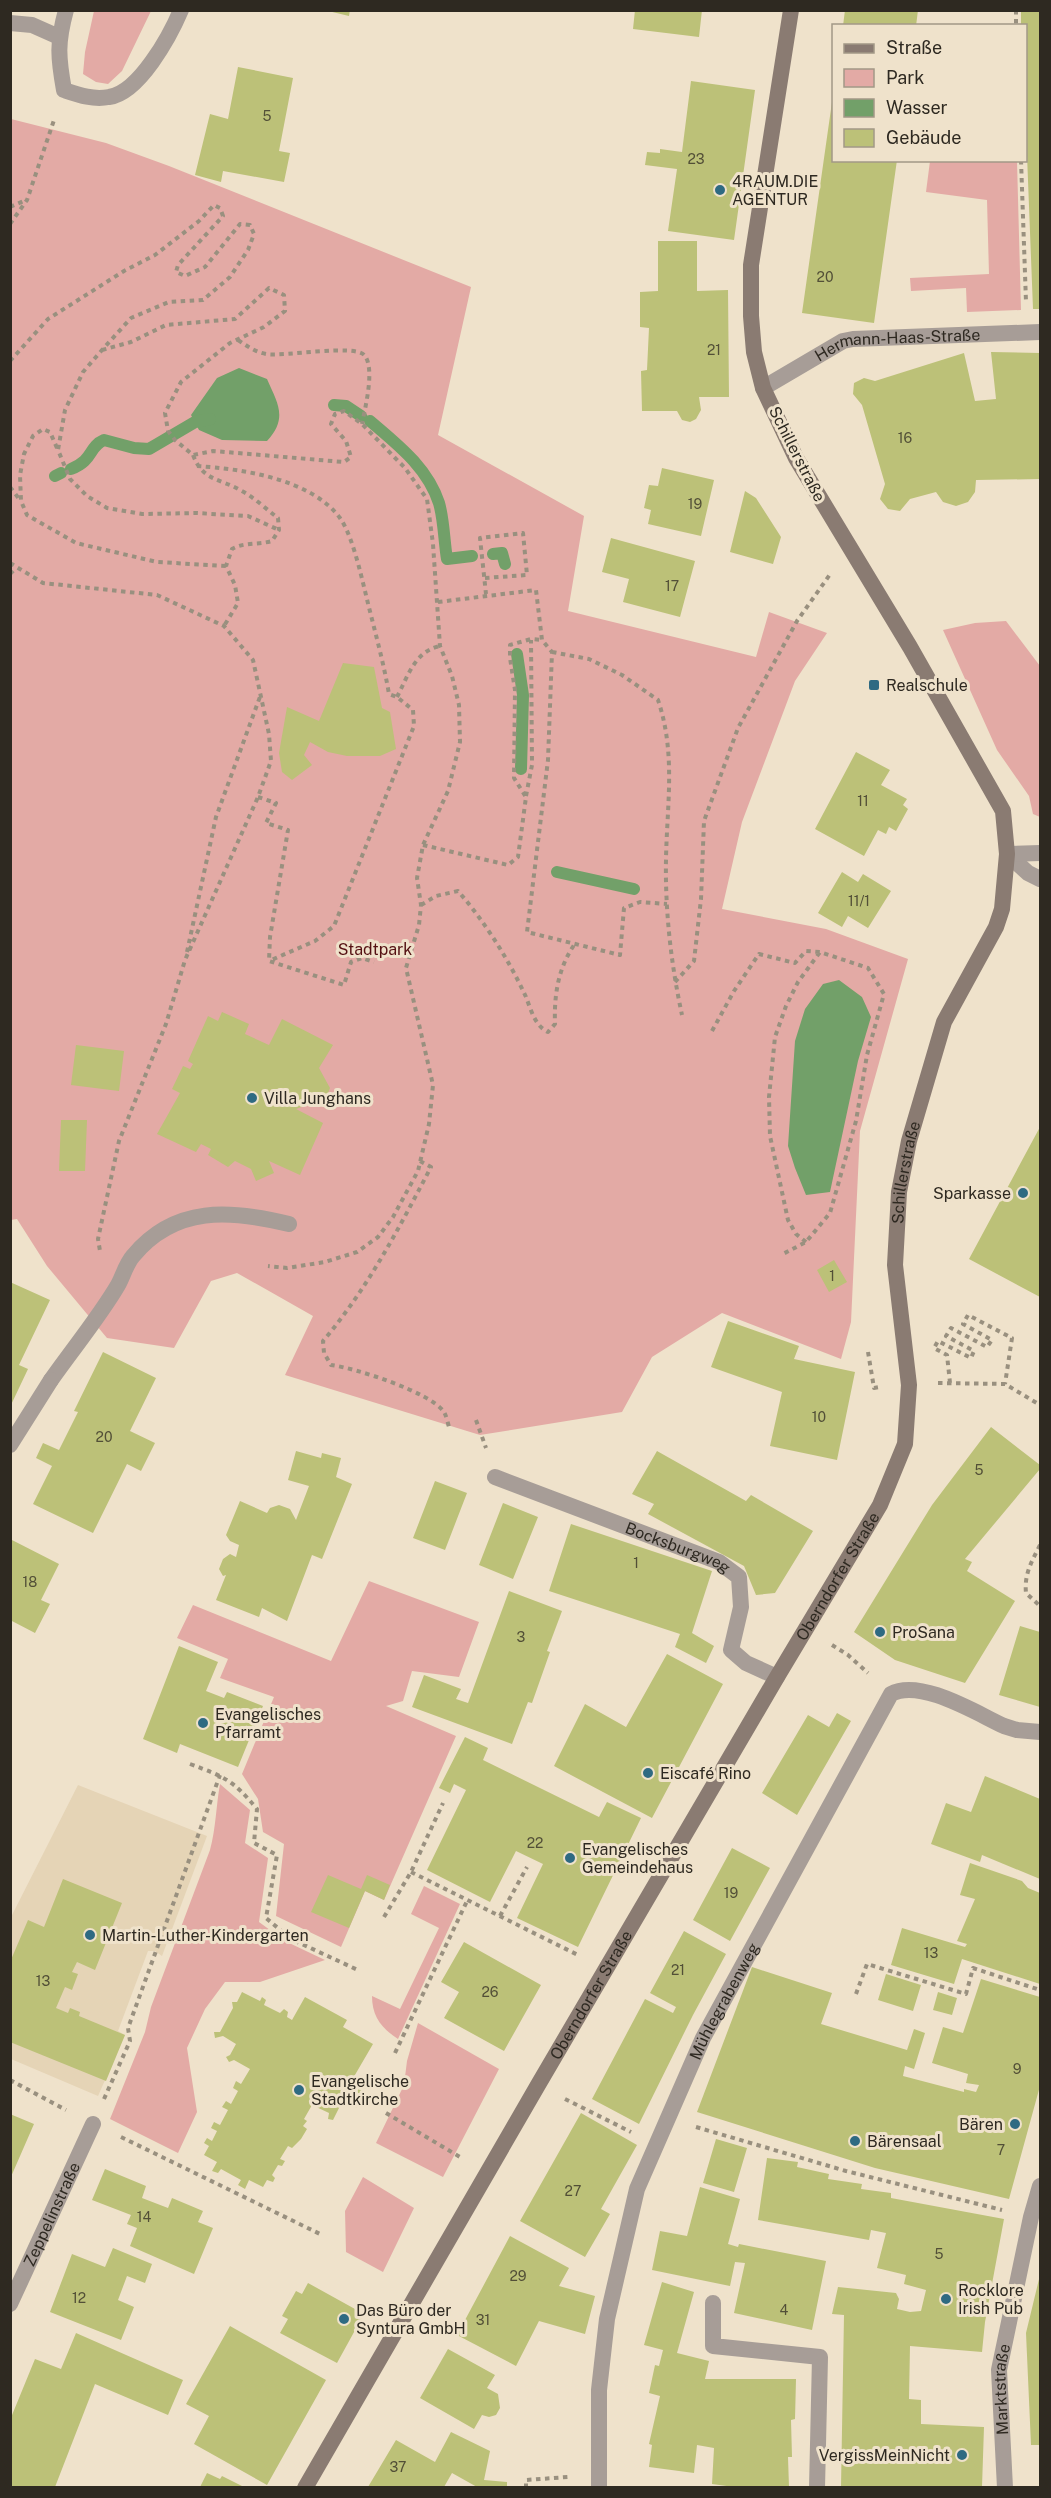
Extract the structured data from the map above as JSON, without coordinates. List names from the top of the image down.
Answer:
{
  "streets": {
    "main road": ["Schillerstraße", "Oberndorfer Straße"],
    "street": [
      "Hermann-Haas-Straße",
      "Bocksburgweg",
      "Mühlegrabenweg",
      "Zeppelinstraße",
      "Marktstraße"
    ]
  },
  "crossings": [
    ["Hermann-Haas-Straße", "Schillerstraße"],
    ["Schillerstraße", "Oberndorfer Straße"],
    ["Bocksburgweg", "Oberndorfer Straße"]
  ],
  "parks": ["Stadtpark"],
  "places": {
    "other": [
      "4RAUM.DIE AGENTUR",
      "Villa Junghans",
      "Sparkasse",
      "ProSana",
      "Evangelisches Pfarramt",
      "Eiscafé Rino",
      "Evangelisches Gemeindehaus",
      "Martin-Luther-Kindergarten",
      "Evangelische Stadtkirche",
      "Bären",
      "Bärensaal",
      "Rocklore Irish Pub",
      "Das Büro der Syntura GmbH",
      "VergissMeinNicht"
    ],
    "transit": ["Realschule"]
  },
  "house_numbers": [
    "5",
    "23",
    "20",
    "21",
    "16",
    "19",
    "17",
    "11",
    "11/1",
    "1",
    "10",
    "20",
    "5",
    "1",
    "18",
    "3",
    "22",
    "19",
    "13",
    "21",
    "13",
    "26",
    "9",
    "7",
    "27",
    "14",
    "5",
    "29",
    "12",
    "4",
    "31",
    "37"
  ],
  "legend": [
    "Straße",
    "Park",
    "Wasser",
    "Gebäude"
  ]
}
